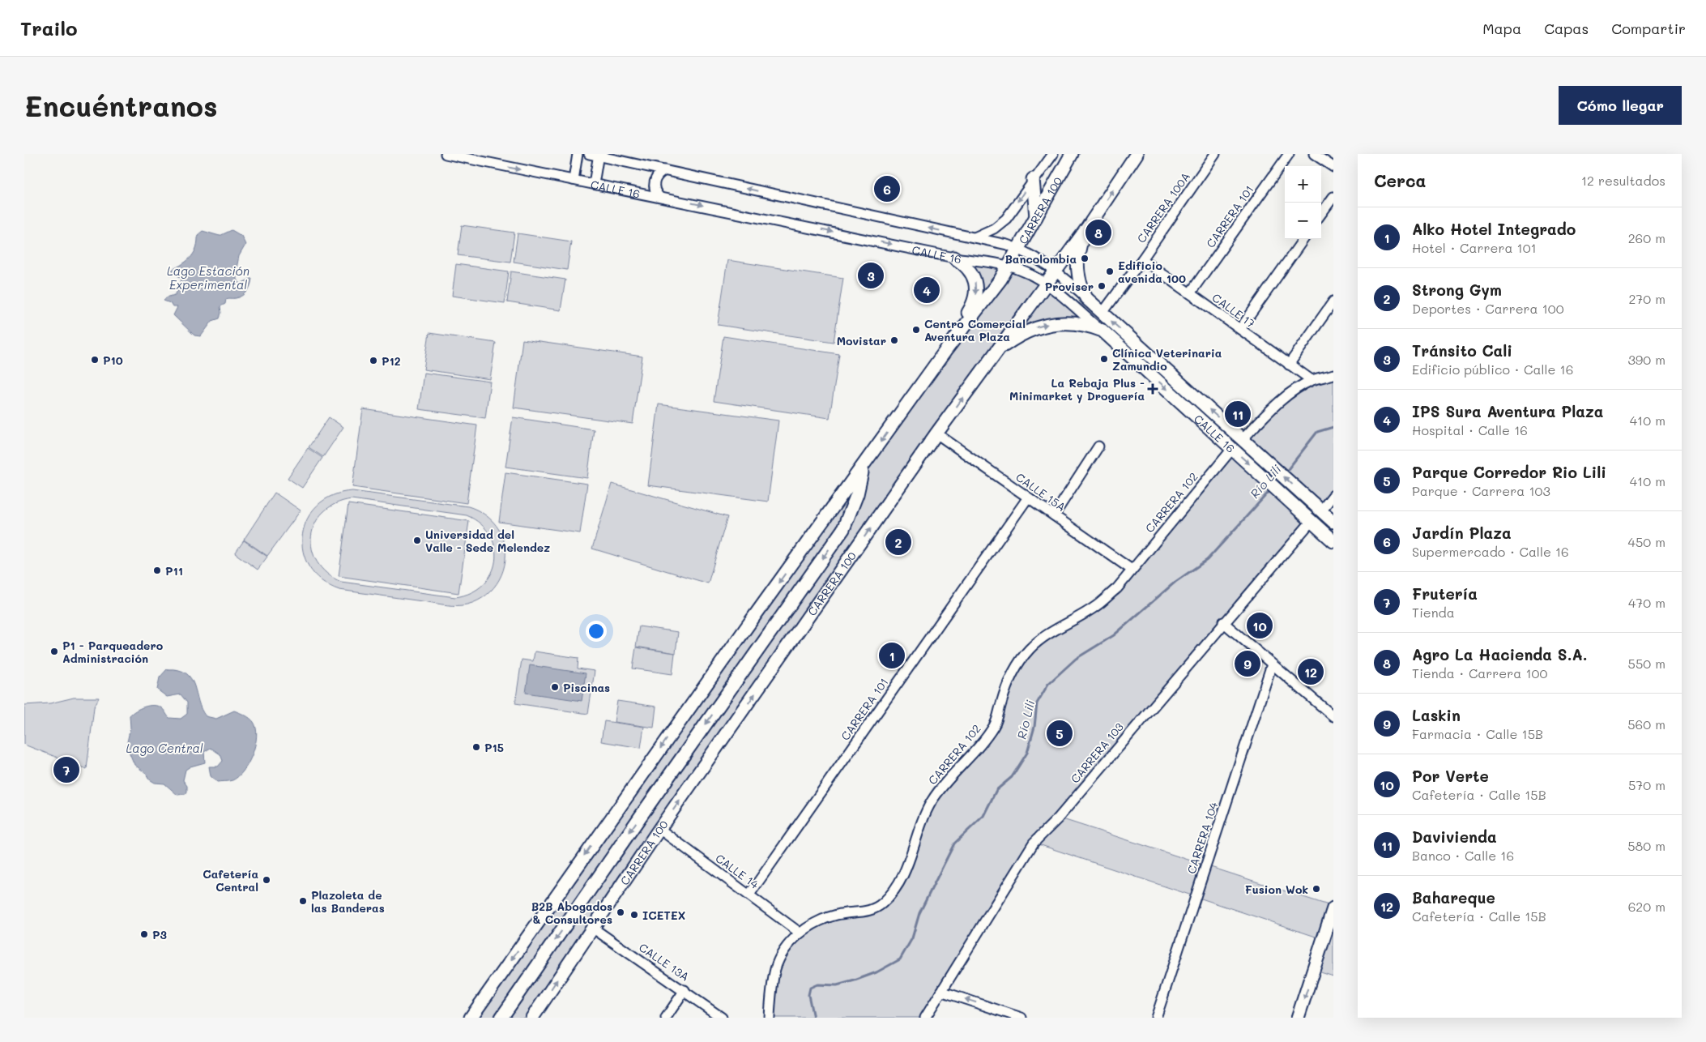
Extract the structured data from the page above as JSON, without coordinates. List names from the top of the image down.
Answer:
{
  "streets": {
    "main road": ["CALLE 16", "CARRERA 100"],
    "street": [
      "CARRERA 100A",
      "CARRERA 101",
      "CALLE 17",
      "CALLE 15A",
      "CARRERA 102",
      "CARRERA 103",
      "CARRERA 104",
      "CALLE 14",
      "CALLE 13A"
    ]
  },
  "crossings": [
    ["CALLE 16", "CARRERA 100A"],
    ["CALLE 16", "CARRERA 100"],
    ["CALLE 16", "CARRERA 102"],
    ["CALLE 16", "CARRERA 103"],
    ["CARRERA 100A", "CALLE 17"],
    ["CARRERA 100", "CALLE 15A"],
    ["CARRERA 100", "CALLE 14"],
    ["CARRERA 100", "CALLE 13A"],
    ["CARRERA 101", "CALLE 17"],
    ["CARRERA 101", "CALLE 15A"],
    ["CARRERA 101", "CALLE 14"],
    ["CALLE 15A", "CARRERA 102"],
    ["CARRERA 102", "CALLE 14"]
  ],
  "water": ["Lago Estación Experimental", "Río Lili", "Lago Central"],
  "places": {
    "other": [
      "Bancolombia",
      "Edificio avenida 100",
      "Proviser",
      "Centro Comercial Aventura Plaza",
      "Movistar",
      "Clínica Veterinaria Zamundio",
      "P10",
      "P12",
      "Universidad del Valle - Sede Melendez",
      "P11",
      "P1 - Parqueadero Administración",
      "Piscinas",
      "P15",
      "Cafetería Central",
      "Fusion Wok",
      "Plazoleta de las Banderas",
      "B2B Abogados & Consultores",
      "ICETEX",
      "P3"
    ],
    "health": ["La Rebaja Plus - Minimarket y Droguería"]
  },
  "page": {
    "header": "Trailo",
    "nav": ["Mapa", "Capas", "Compartir"],
    "buttons": "Cómo llegar",
    "title": "Encuéntranos",
    "heading": ["Cerca", "12 resultados"],
    "map_buttons": ["+", "−"],
    "pins": [
      "6",
      "8",
      "3",
      "4",
      "11",
      "2",
      "10",
      "1",
      "9",
      "12",
      "5",
      "7"
    ],
    "list": [
      {
        "mark": "1",
        "name": "Alko Hotel Integrado",
        "note": "Hotel · Carrera 101",
        "value": "260 m"
      },
      {
        "mark": "2",
        "name": "Strong Gym",
        "note": "Deportes · Carrera 100",
        "value": "270 m"
      },
      {
        "mark": "3",
        "name": "Tránsito Cali",
        "note": "Edificio público · Calle 16",
        "value": "390 m"
      },
      {
        "mark": "4",
        "name": "IPS Sura Aventura Plaza",
        "note": "Hospital · Calle 16",
        "value": "410 m"
      },
      {
        "mark": "5",
        "name": "Parque Corredor Rio Lili",
        "note": "Parque · Carrera 103",
        "value": "410 m"
      },
      {
        "mark": "6",
        "name": "Jardín Plaza",
        "note": "Supermercado · Calle 16",
        "value": "450 m"
      },
      {
        "mark": "7",
        "name": "Frutería",
        "note": "Tienda",
        "value": "470 m"
      },
      {
        "mark": "8",
        "name": "Agro La Hacienda S.A.",
        "note": "Tienda · Carrera 100",
        "value": "550 m"
      },
      {
        "mark": "9",
        "name": "Laskin",
        "note": "Farmacia · Calle 15B",
        "value": "560 m"
      },
      {
        "mark": "10",
        "name": "Por Verte",
        "note": "Cafetería · Calle 15B",
        "value": "570 m"
      },
      {
        "mark": "11",
        "name": "Davivienda",
        "note": "Banco · Calle 16",
        "value": "580 m"
      },
      {
        "mark": "12",
        "name": "Bahareque",
        "note": "Cafetería · Calle 15B",
        "value": "620 m"
      }
    ]
  }
}
